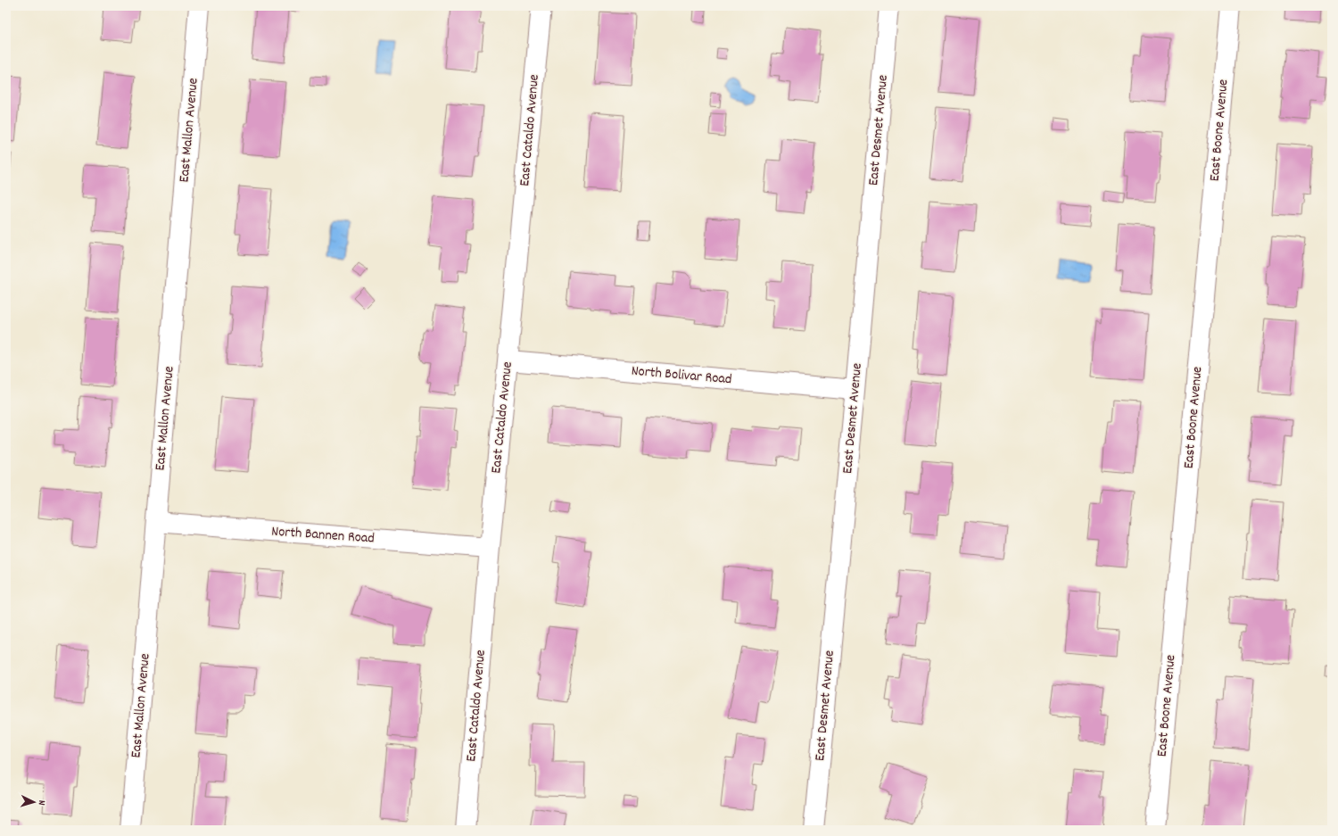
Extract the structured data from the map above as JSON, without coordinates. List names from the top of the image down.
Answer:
{
  "streets": {
    "street": [
      "East Mallon Avenue",
      "East Cataldo Avenue",
      "East Desmet Avenue",
      "East Boone Avenue",
      "North Bolivar Road",
      "North Bannen Road"
    ]
  },
  "crossings": [
    ["East Mallon Avenue", "North Bannen Road"],
    ["East Cataldo Avenue", "North Bolivar Road"],
    ["East Cataldo Avenue", "North Bannen Road"],
    ["East Desmet Avenue", "North Bolivar Road"]
  ],
  "north": "right"
}
